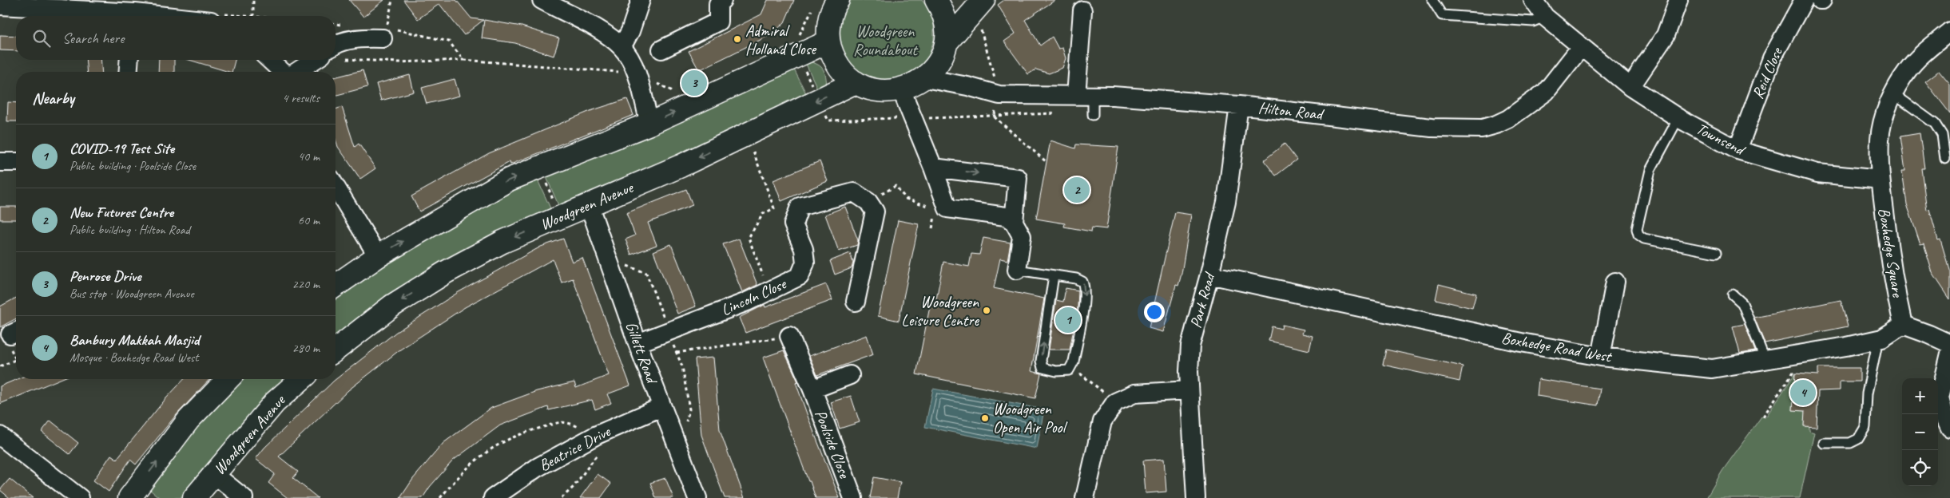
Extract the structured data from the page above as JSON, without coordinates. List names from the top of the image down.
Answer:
{
  "streets": {
    "street": [
      "Reid Close",
      "Hilton Road",
      "Townsend",
      "Woodgreen Avenue",
      "Boxhedge Square",
      "Lincoln Close",
      "Park Road",
      "Boxhedge Road West",
      "Gillett Road",
      "Poolside Close",
      "Beatrice Drive"
    ]
  },
  "crossings": [
    ["Reid Close", "Townsend"],
    ["Hilton Road", "Townsend"],
    ["Hilton Road", "Park Road"],
    ["Townsend", "Boxhedge Square"],
    ["Woodgreen Avenue", "Gillett Road"],
    ["Boxhedge Square", "Boxhedge Road West"],
    ["Lincoln Close", "Gillett Road"],
    ["Park Road", "Boxhedge Road West"],
    ["Gillett Road", "Beatrice Drive"]
  ],
  "parks": ["Woodgreen Roundabout"],
  "places": ["Admiral Holland Close", "Woodgreen Leisure Centre", "Woodgreen Open Air Pool"],
  "page": {
    "search": "Search here",
    "pins": [
      "3",
      "2",
      "1",
      "4"
    ],
    "heading": ["Nearby", "4 results"],
    "list": [
      {
        "mark": "1",
        "name": "COVID-19 Test Site",
        "note": "Public building · Poolside Close",
        "value": "40 m"
      },
      {
        "mark": "2",
        "name": "New Futures Centre",
        "note": "Public building · Hilton Road",
        "value": "60 m"
      },
      {
        "mark": "3",
        "name": "Penrose Drive",
        "note": "Bus stop · Woodgreen Avenue",
        "value": "220 m"
      },
      {
        "mark": "4",
        "name": "Banbury Makkah Masjid",
        "note": "Mosque · Boxhedge Road West",
        "value": "280 m"
      }
    ],
    "map_buttons": ["+", "−"]
  }
}
